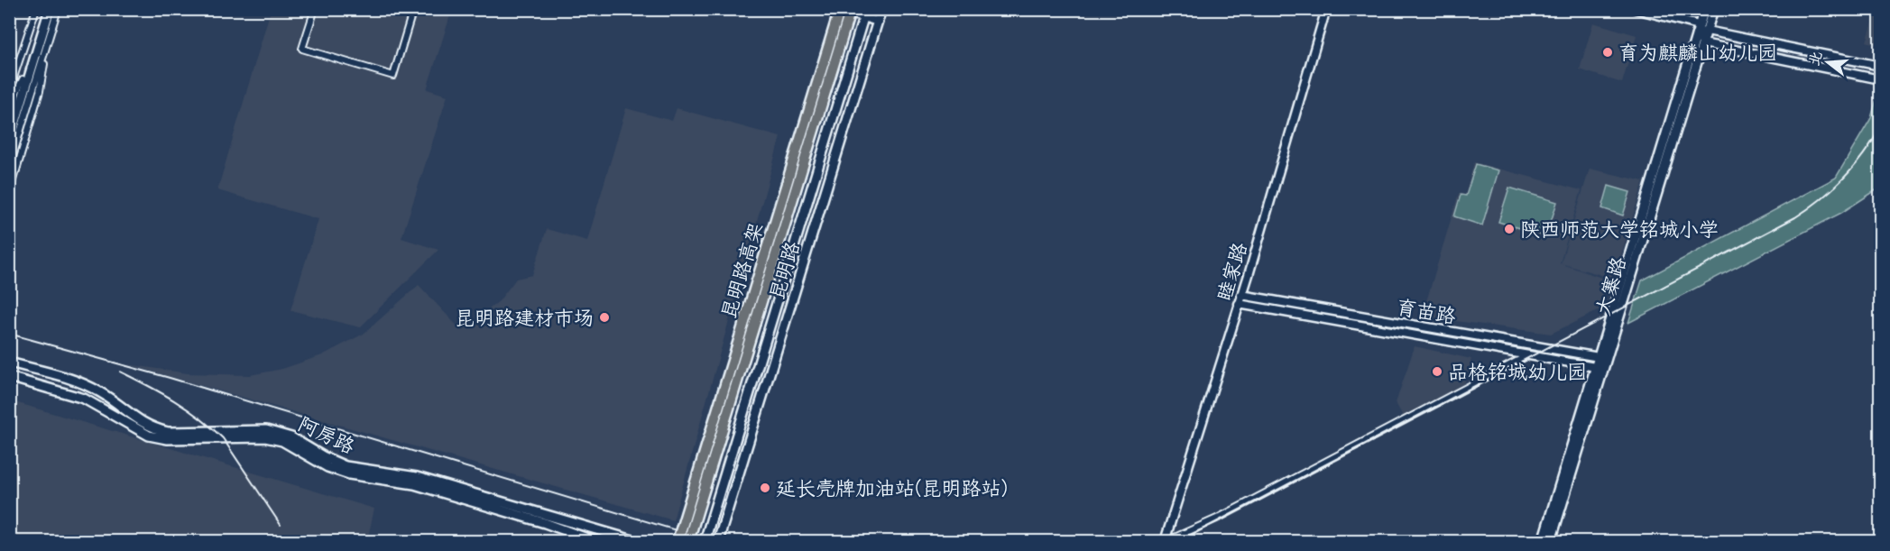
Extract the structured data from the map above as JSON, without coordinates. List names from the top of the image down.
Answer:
{
  "streets": {
    "highway": ["昆明路高架"],
    "main road": ["昆明路", "大寨路", "阿房路"],
    "street": ["睦家路", "育苗路"]
  },
  "crossings": [
    ["睦家路", "育苗路"],
    ["大寨路", "育苗路"]
  ],
  "places": [
    "育为麒麟山幼儿园",
    "陕西师范大学铭城小学",
    "昆明路建材市场",
    "品格铭城幼儿园",
    "延长壳牌加油站(昆明路站)"
  ],
  "north": "left"
}
